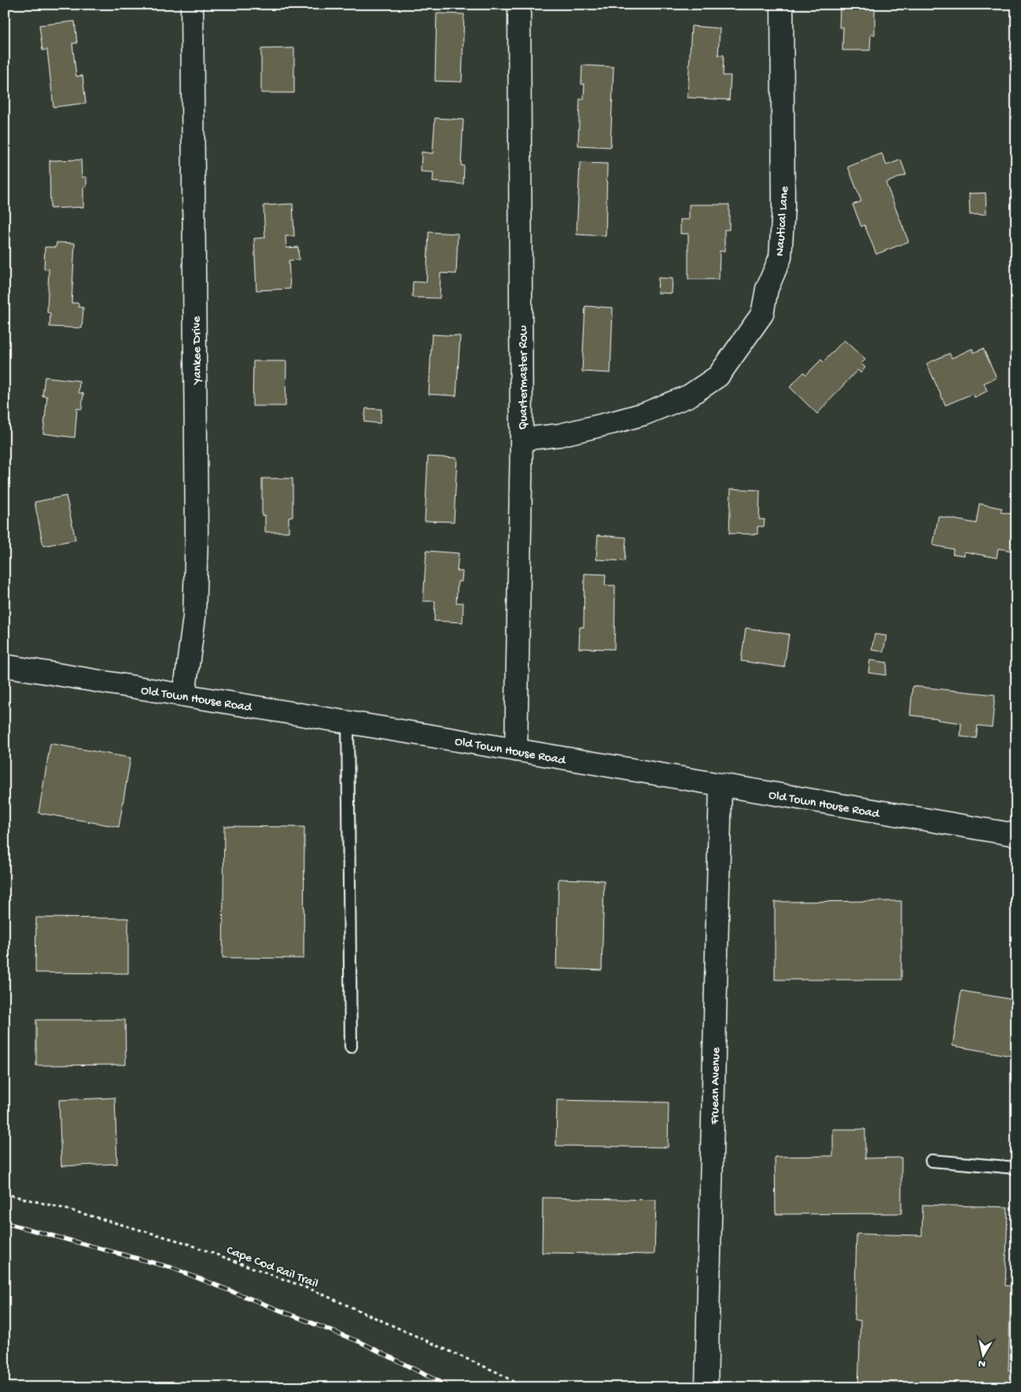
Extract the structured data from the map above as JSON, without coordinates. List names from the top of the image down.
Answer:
{
  "streets": {
    "street": [
      "Nautical Lane",
      "Yankee Drive",
      "Quartermaster Row",
      "Old Town House Road",
      "Fruean Avenue"
    ],
    "path": ["Cape Cod Rail Trail"]
  },
  "crossings": [
    ["Nautical Lane", "Quartermaster Row"],
    ["Yankee Drive", "Old Town House Road"],
    ["Quartermaster Row", "Old Town House Road"],
    ["Old Town House Road", "Fruean Avenue"]
  ],
  "north": "bottom"
}
